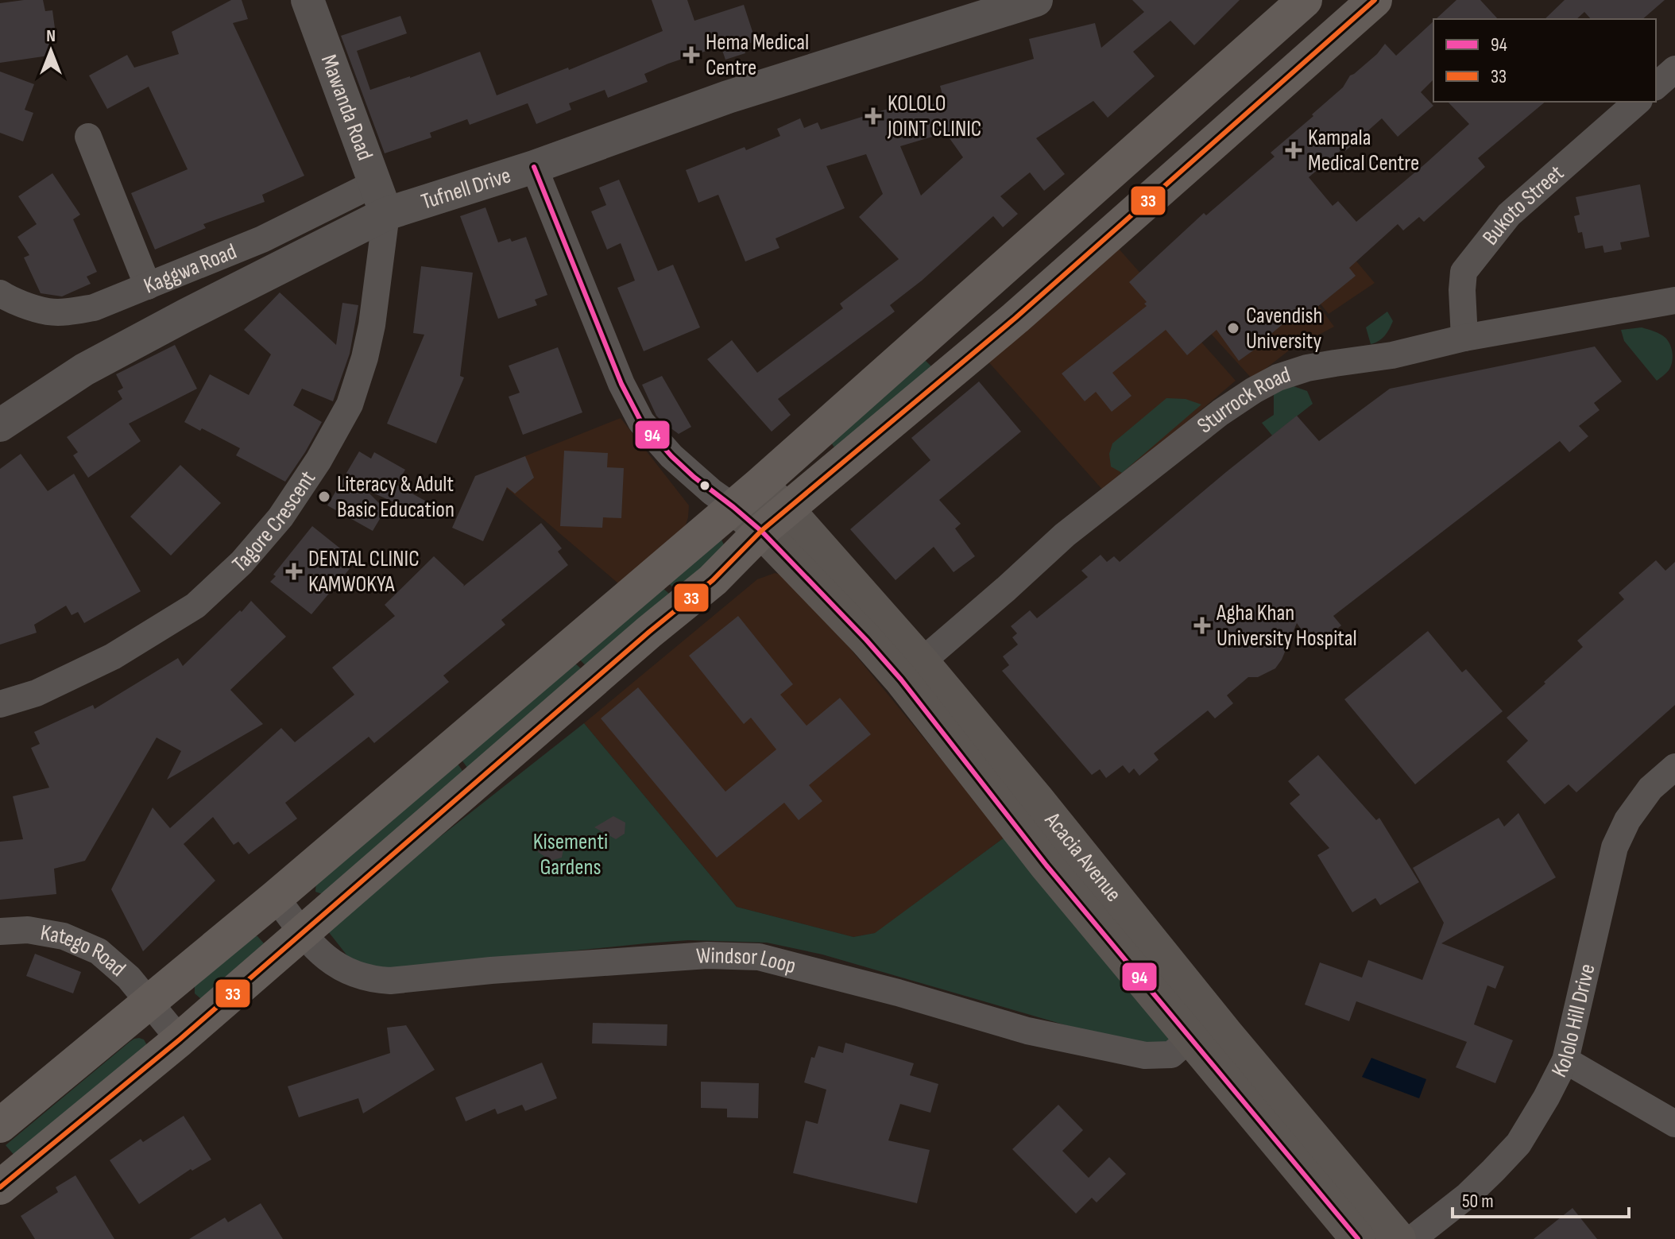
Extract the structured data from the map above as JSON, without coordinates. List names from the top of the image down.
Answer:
{
  "streets": {
    "main road": ["Acacia Avenue"],
    "street": [
      "Mawanda Road",
      "Tufnell Drive",
      "Bukoto Street",
      "Kaggwa Road",
      "Sturrock Road",
      "Tagore Crescent",
      "Katego Road",
      "Windsor Loop",
      "Kololo Hill Drive"
    ]
  },
  "crossings": [
    ["Mawanda Road", "Tufnell Drive"],
    ["Mawanda Road", "Kaggwa Road"],
    ["Mawanda Road", "Tagore Crescent"],
    ["Tufnell Drive", "Tagore Crescent"],
    ["Bukoto Street", "Sturrock Road"],
    ["Sturrock Road", "Acacia Avenue"],
    ["Acacia Avenue", "Windsor Loop"]
  ],
  "parks": ["Kisementi Gardens"],
  "places": {
    "health": [
      "Hema Medical Centre",
      "KOLOLO JOINT CLINIC",
      "Kampala Medical Centre",
      "DENTAL CLINIC KAMWOKYA",
      "Agha Khan University Hospital"
    ],
    "other": ["Cavendish University", "Literacy & Adult Basic Education"]
  },
  "lines": ["transit line 33", "transit line 94"],
  "legend": ["94", "33"],
  "scale_bar": "50 m",
  "north": "top"
}
